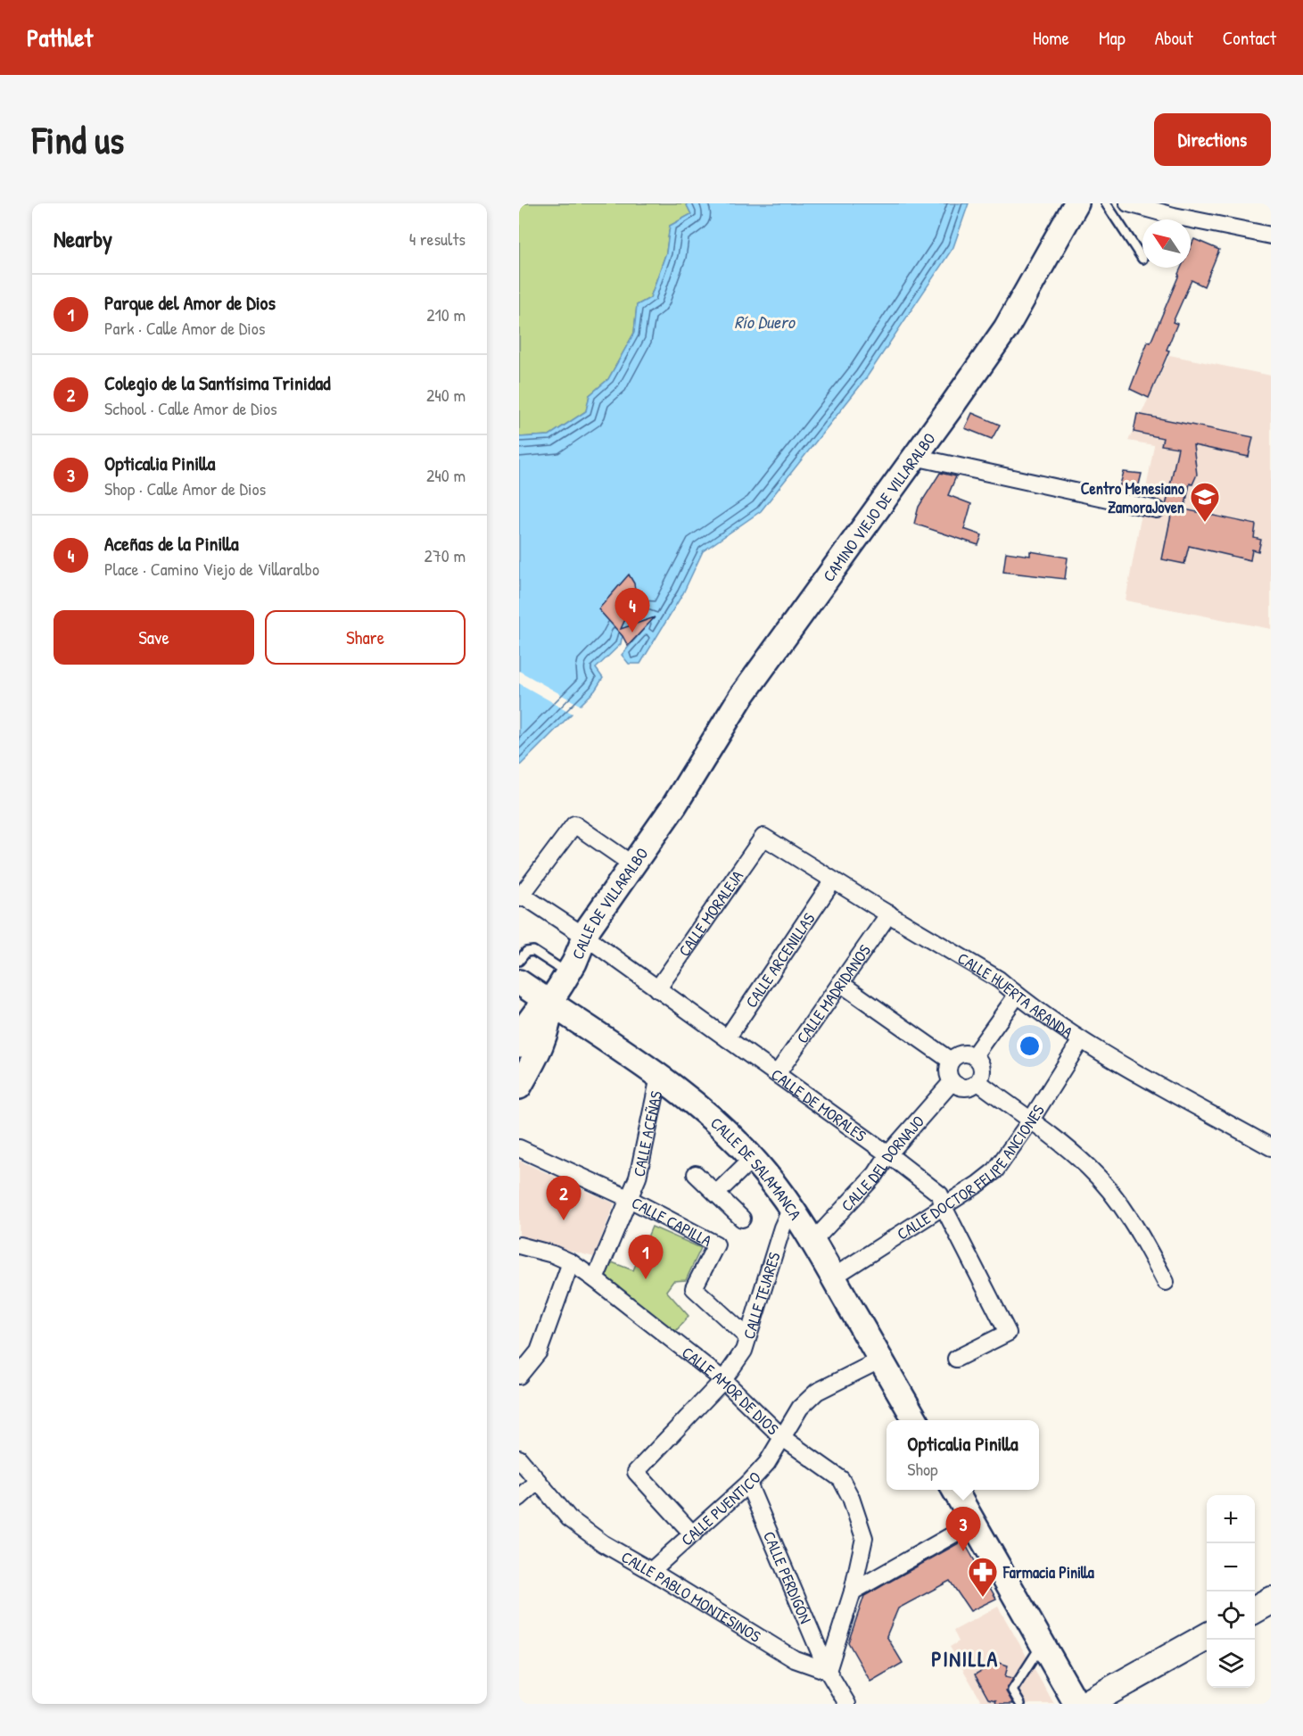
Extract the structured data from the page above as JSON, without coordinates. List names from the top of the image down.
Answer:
{
  "streets": {
    "street": [
      "CAMINO VIEJO DE VILLARALBO",
      "CALLE DE VILLARALBO",
      "CALLE MORALEJA",
      "CALLE ARCENILLAS",
      "CALLE MADRIDANOS",
      "CALLE HUERTA ARANDA",
      "CALLE DE MORALES",
      "CALLE ACEÑAS",
      "CALLE DEL DORNAJO",
      "CALLE DE SALAMANCA",
      "CALLE DOCTOR FELIPE ANCIONES",
      "CALLE CAPILLA",
      "CALLE TEJARES",
      "CALLE AMOR DE DIOS",
      "CALLE PUENTICO",
      "CALLE PERDIGÓN",
      "CALLE PABLO MONTESINOS"
    ]
  },
  "crossings": [
    ["CAMINO VIEJO DE VILLARALBO", "CALLE DE VILLARALBO"],
    ["CALLE DE VILLARALBO", "CALLE DE MORALES"],
    ["CALLE DE VILLARALBO", "CALLE DE SALAMANCA"],
    ["CALLE MORALEJA", "CALLE HUERTA ARANDA"],
    ["CALLE MORALEJA", "CALLE DE MORALES"],
    ["CALLE ARCENILLAS", "CALLE HUERTA ARANDA"],
    ["CALLE ARCENILLAS", "CALLE DE MORALES"],
    ["CALLE MADRIDANOS", "CALLE HUERTA ARANDA"],
    ["CALLE MADRIDANOS", "CALLE DE MORALES"],
    ["CALLE HUERTA ARANDA", "CALLE DOCTOR FELIPE ANCIONES"],
    ["CALLE DE MORALES", "CALLE DEL DORNAJO"],
    ["CALLE DE MORALES", "CALLE DOCTOR FELIPE ANCIONES"],
    ["CALLE ACEÑAS", "CALLE DE SALAMANCA"],
    ["CALLE ACEÑAS", "CALLE CAPILLA"],
    ["CALLE ACEÑAS", "CALLE AMOR DE DIOS"],
    ["CALLE DEL DORNAJO", "CALLE DE SALAMANCA"],
    ["CALLE DE SALAMANCA", "CALLE DOCTOR FELIPE ANCIONES"],
    ["CALLE DE SALAMANCA", "CALLE TEJARES"],
    ["CALLE DE SALAMANCA", "CALLE PUENTICO"],
    ["CALLE CAPILLA", "CALLE TEJARES"],
    ["CALLE TEJARES", "CALLE AMOR DE DIOS"],
    ["CALLE TEJARES", "CALLE PUENTICO"],
    ["CALLE AMOR DE DIOS", "CALLE PUENTICO"],
    ["CALLE AMOR DE DIOS", "CALLE PERDIGÓN"],
    ["CALLE AMOR DE DIOS", "CALLE PABLO MONTESINOS"],
    ["CALLE PUENTICO", "CALLE PERDIGÓN"],
    ["CALLE PUENTICO", "CALLE PABLO MONTESINOS"],
    ["CALLE PERDIGÓN", "CALLE PABLO MONTESINOS"]
  ],
  "districts": ["PINILLA"],
  "water": ["Río Duero"],
  "places": {
    "school or university": ["Centro Menesiano ZamoraJoven"],
    "pharmacy": ["Farmacia Pinilla"]
  },
  "north": "top left",
  "page": {
    "header": "Pathlet",
    "nav": [
      "Home",
      "Map",
      "About",
      "Contact"
    ],
    "buttons": [
      "Directions",
      ["Save", "Share"]
    ],
    "title": "Find us",
    "heading": ["Nearby", "4 results"],
    "list": [
      {
        "mark": "1",
        "name": "Parque del Amor de Dios",
        "note": "Park · Calle Amor de Dios",
        "value": "210 m"
      },
      {
        "mark": "2",
        "name": "Colegio de la Santísima Trinidad",
        "note": "School · Calle Amor de Dios",
        "value": "240 m"
      },
      {
        "mark": "3",
        "name": "Opticalia Pinilla",
        "note": "Shop · Calle Amor de Dios",
        "value": "240 m"
      },
      {
        "mark": "4",
        "name": "Aceñas de la Pinilla",
        "note": "Place · Camino Viejo de Villaralbo",
        "value": "270 m"
      }
    ],
    "pins": [
      "4",
      "2",
      "1",
      "3"
    ],
    "popup": ["Opticalia Pinilla", "Shop"],
    "map_buttons": ["+", "−"]
  }
}
